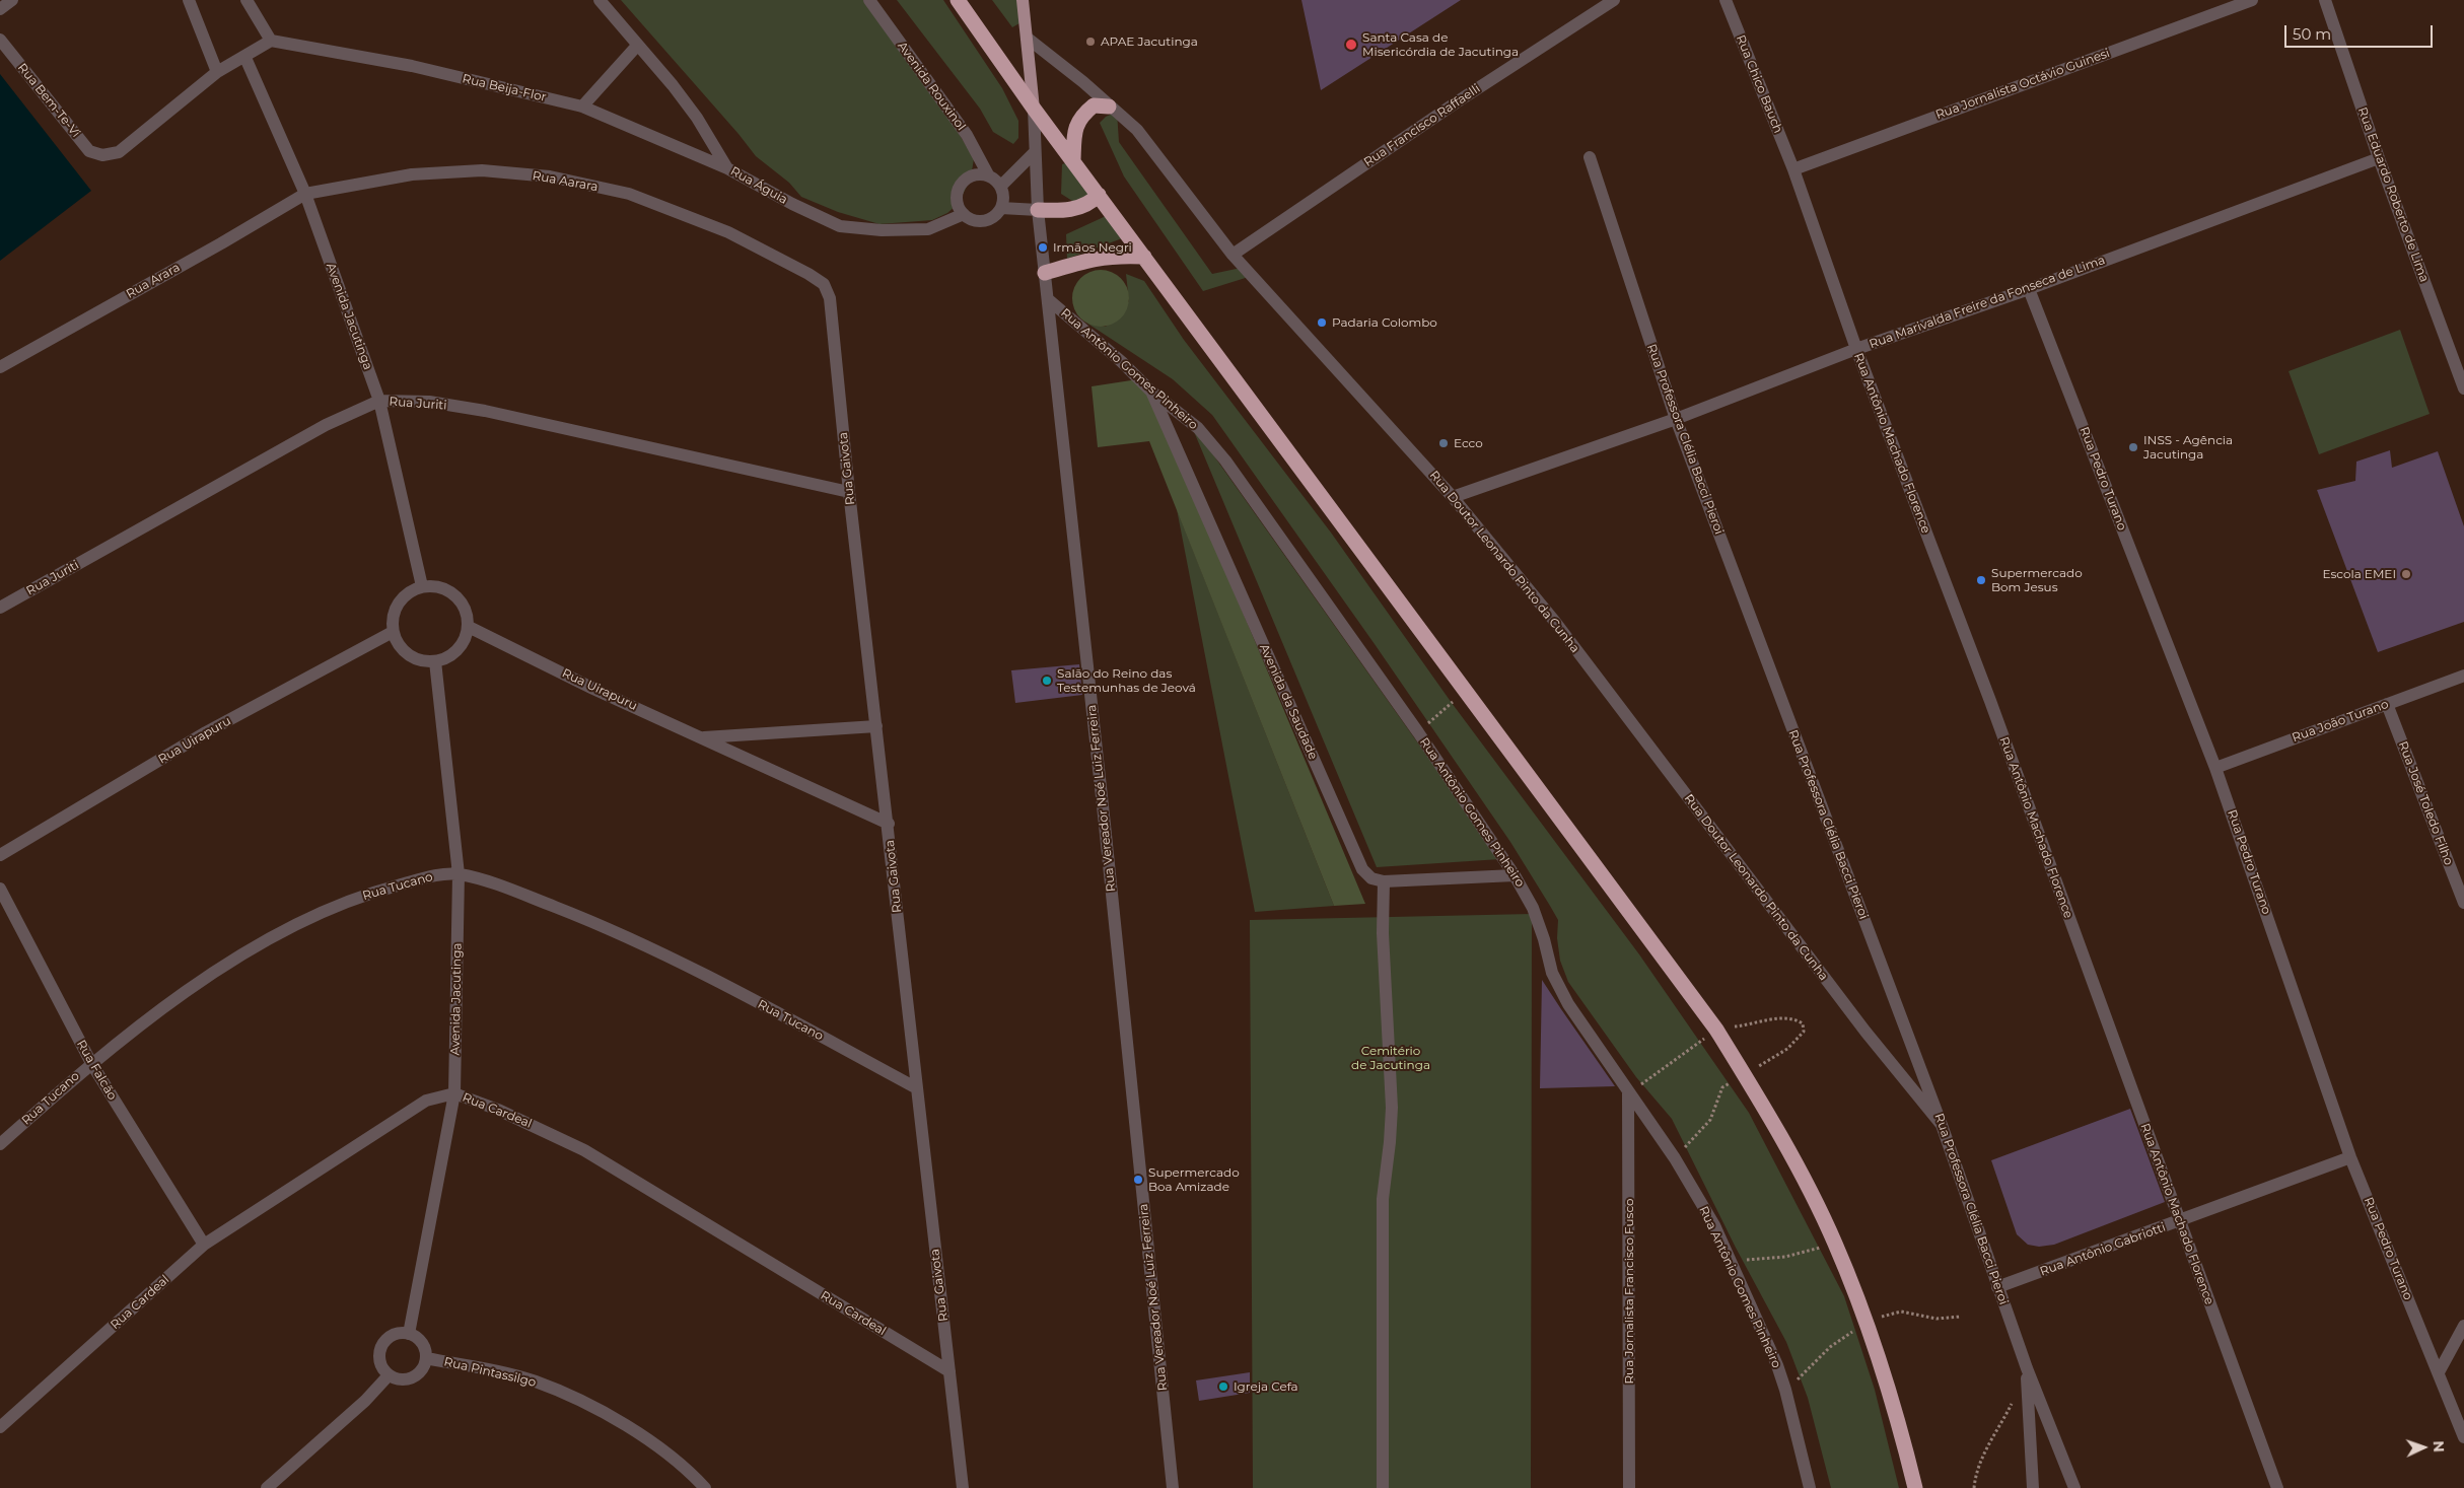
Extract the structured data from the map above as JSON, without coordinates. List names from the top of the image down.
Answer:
{
  "streets": {
    "street": [
      "Rua Chico Bauch",
      "Rua Jornalista Octávio Guinesi",
      "Avenida Rouxinol",
      "Rua Beija-Flor",
      "Rua Bem-Te-Vi",
      "Rua Francisco Raffaelli",
      "Rua Aarara",
      "Rua Águia",
      "Rua Eduardo Roberto de Lima",
      "Rua Arara",
      "Rua Marivalda Freire da Fonseca de Lima",
      "Avenida Jacutinga",
      "Rua Antônio Gomes Pinheiro",
      "Rua Juriti",
      "Rua Professora Clélia Bacci Pieroi",
      "Rua Antônio Machado Florence",
      "Rua Gaivota",
      "Rua Pedro Turano",
      "Rua Doutor Leonardo Pinto da Cunha",
      "Rua Uirapuru",
      "Avenida da Saudade",
      "Rua João Turano",
      "Rua Vereador Noé Luiz Ferreira",
      "Rua José Toledo Filho",
      "Rua Tucano",
      "Rua Falcão",
      "Rua Cardeal",
      "Rua Antônio Gabriotti",
      "Rua Jornalista Francisco Fusco",
      "Rua Pintassilgo"
    ]
  },
  "crossings": [
    ["Rua Chico Bauch", "Rua Jornalista Octávio Guinesi"],
    ["Rua Chico Bauch", "Rua Antônio Machado Florence"],
    ["Rua Jornalista Octávio Guinesi", "Rua Antônio Machado Florence"],
    ["Avenida Rouxinol", "Rua Águia"],
    ["Rua Beija-Flor", "Rua Águia"],
    ["Rua Francisco Raffaelli", "Rua Doutor Leonardo Pinto da Cunha"],
    ["Rua Aarara", "Rua Arara"],
    ["Rua Aarara", "Avenida Jacutinga"],
    ["Rua Aarara", "Rua Gaivota"],
    ["Rua Eduardo Roberto de Lima", "Rua Marivalda Freire da Fonseca de Lima"],
    ["Rua Arara", "Avenida Jacutinga"],
    ["Rua Marivalda Freire da Fonseca de Lima", "Rua Professora Clélia Bacci Pieroi"],
    ["Rua Marivalda Freire da Fonseca de Lima", "Rua Antônio Machado Florence"],
    ["Rua Marivalda Freire da Fonseca de Lima", "Rua Pedro Turano"],
    ["Rua Marivalda Freire da Fonseca de Lima", "Rua Doutor Leonardo Pinto da Cunha"],
    ["Avenida Jacutinga", "Rua Juriti"],
    ["Avenida Jacutinga", "Rua Uirapuru"],
    ["Avenida Jacutinga", "Rua Tucano"],
    ["Avenida Jacutinga", "Rua Cardeal"],
    ["Avenida Jacutinga", "Rua Pintassilgo"],
    ["Rua Antônio Gomes Pinheiro", "Avenida da Saudade"],
    ["Rua Antônio Gomes Pinheiro", "Rua Vereador Noé Luiz Ferreira"],
    ["Rua Antônio Gomes Pinheiro", "Rua Jornalista Francisco Fusco"],
    ["Rua Juriti", "Rua Gaivota"],
    ["Rua Professora Clélia Bacci Pieroi", "Rua Doutor Leonardo Pinto da Cunha"],
    ["Rua Professora Clélia Bacci Pieroi", "Rua Antônio Gabriotti"],
    ["Rua Antônio Machado Florence", "Rua Antônio Gabriotti"],
    ["Rua Gaivota", "Rua Uirapuru"],
    ["Rua Gaivota", "Rua Tucano"],
    ["Rua Gaivota", "Rua Cardeal"],
    ["Rua Pedro Turano", "Rua João Turano"],
    ["Rua Pedro Turano", "Rua Antônio Gabriotti"],
    ["Rua João Turano", "Rua José Toledo Filho"],
    ["Rua Tucano", "Rua Falcão"],
    ["Rua Falcão", "Rua Cardeal"]
  ],
  "parks": ["Cemitério de Jacutinga"],
  "places": [
    "APAE Jacutinga",
    "Santa Casa de Misericórdia de Jacutinga",
    "Irmãos Negri",
    "Padaria Colombo",
    "Ecco",
    "INSS - Agência Jacutinga",
    "Escola EMEI",
    "Supermercado Bom Jesus",
    "Salão do Reino das Testemunhas de Jeová",
    "Supermercado Boa Amizade",
    "Igreja Cefa"
  ],
  "scale_bar": "50 m",
  "north": "right"
}
